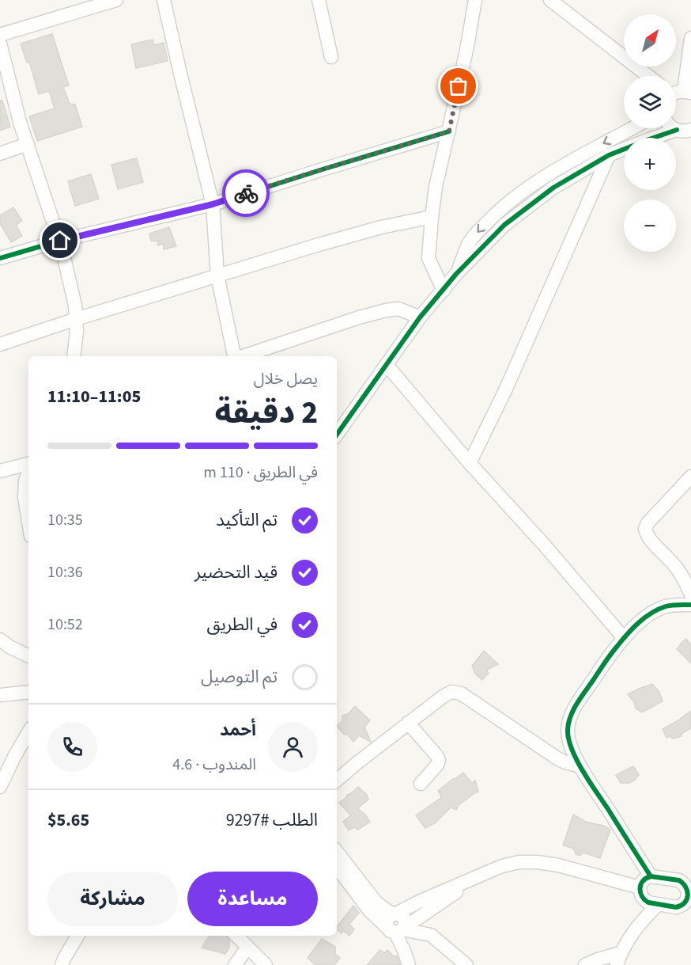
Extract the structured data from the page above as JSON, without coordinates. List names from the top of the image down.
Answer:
{
  "north": "top right",
  "page": {
    "map_buttons": ["+", "−"],
    "heading": ["2 دقيقة", "يصل خلال", "11:05–11:10"],
    "panel": [
      "أحمد",
      "المندوب · 4.6",
      "الطلب #9297",
      "$5.65"
    ],
    "bar": "في الطريق · 110 m",
    "list": [
      ["تم التأكيد", "10:35"],
      ["قيد التحضير", "10:36"],
      ["في الطريق", "10:52"],
      "تم التوصيل"
    ],
    "buttons": ["مساعدة", "مشاركة"]
  }
}
